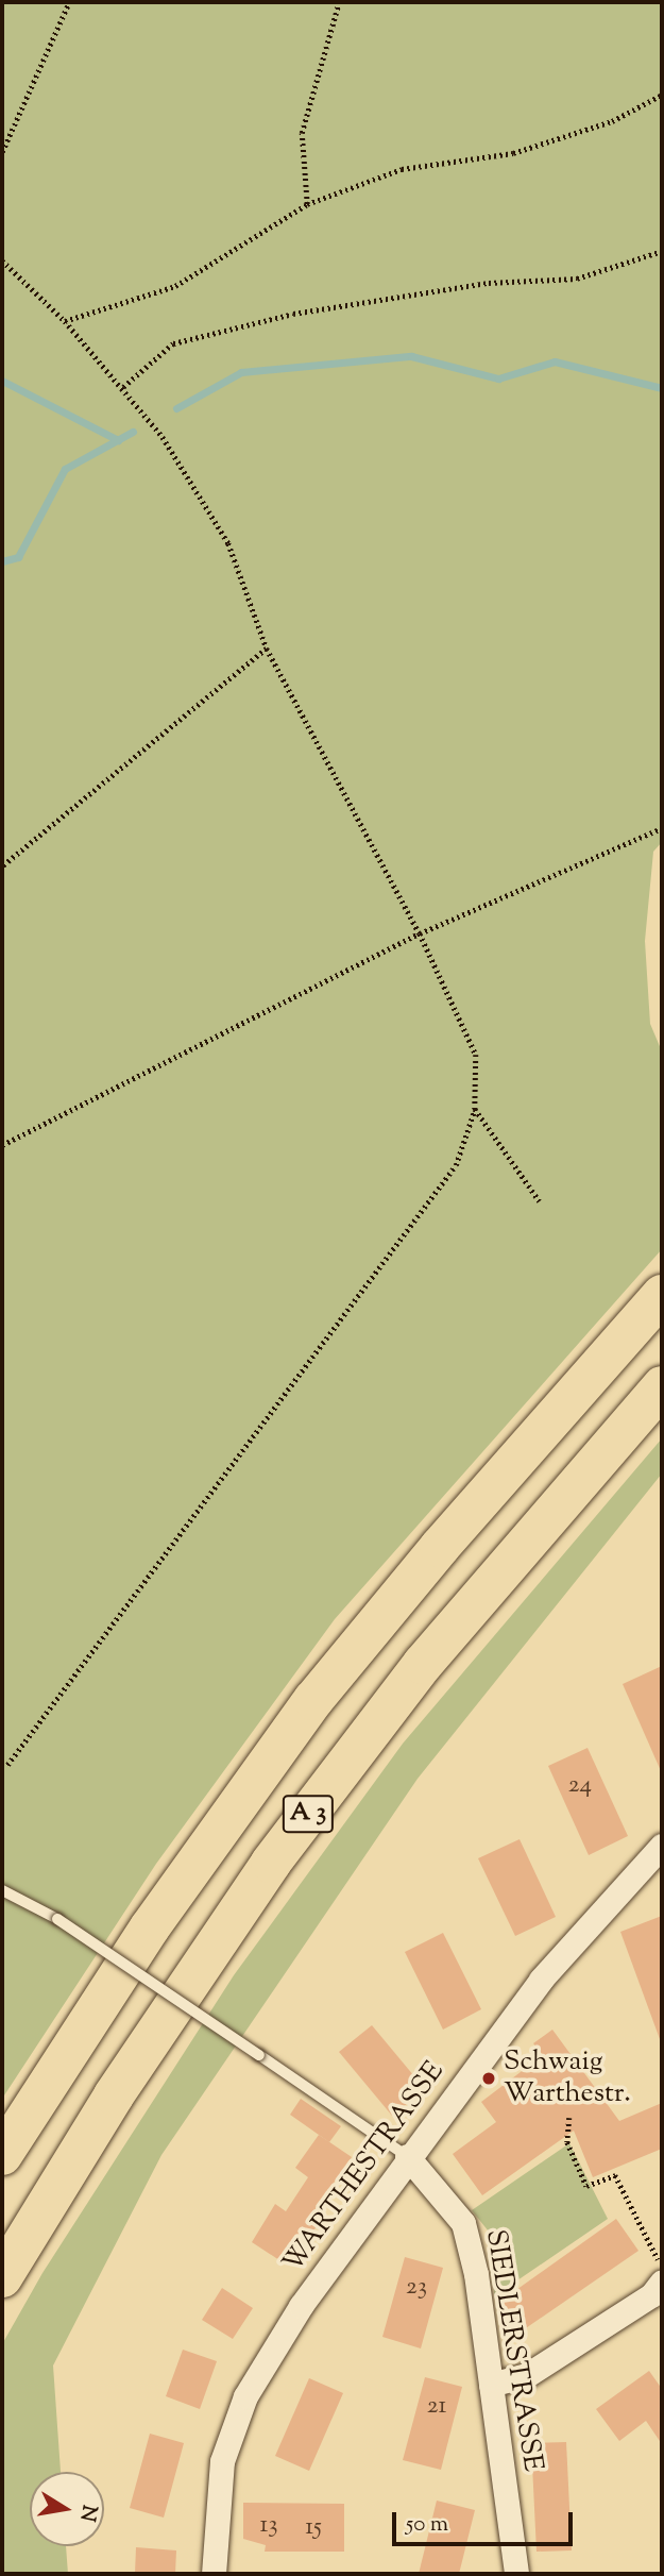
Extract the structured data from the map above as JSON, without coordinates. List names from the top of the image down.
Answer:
{
  "streets": {
    "highway": ["A 3"],
    "street": ["WARTHESTRASSE", "SIEDLERSTRASSE"]
  },
  "crossings": [
    ["WARTHESTRASSE", "SIEDLERSTRASSE"]
  ],
  "places": ["Schwaig Warthestr."],
  "house_numbers": [
    "24",
    "23",
    "21",
    "13",
    "15"
  ],
  "scale_bar": "50 m",
  "north": "right"
}
